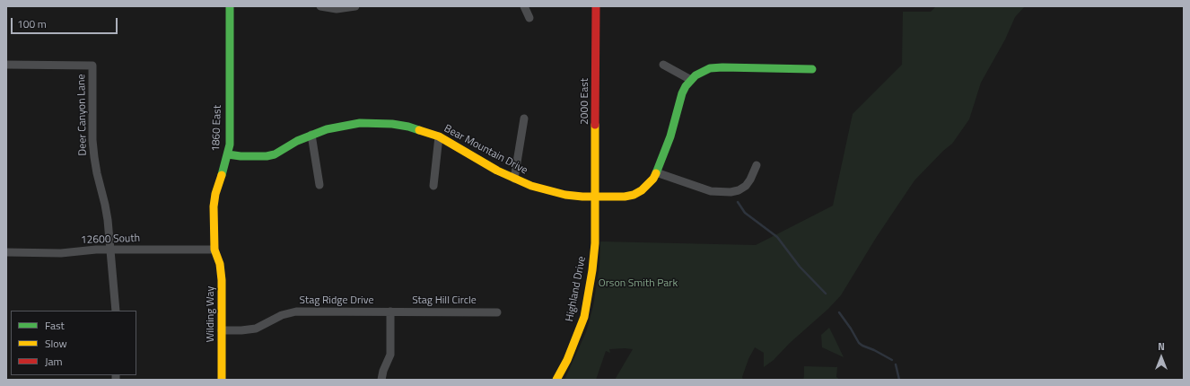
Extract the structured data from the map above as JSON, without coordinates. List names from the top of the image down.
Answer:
{
  "streets": {
    "street": [
      "2000 East",
      "Deer Canyon Lane",
      "1860 East",
      "Bear Mountain Drive",
      "12600 South",
      "Highland Drive",
      "Stag Ridge Drive",
      "Stag Hill Circle",
      "Wilding Way"
    ]
  },
  "crossings": [
    ["2000 East", "Bear Mountain Drive"],
    ["2000 East", "Highland Drive"],
    ["Deer Canyon Lane", "12600 South"],
    ["1860 East", "Bear Mountain Drive"],
    ["1860 East", "12600 South"],
    ["1860 East", "Wilding Way"],
    ["Bear Mountain Drive", "Highland Drive"],
    ["12600 South", "Wilding Way"],
    ["Stag Ridge Drive", "Stag Hill Circle"],
    ["Stag Ridge Drive", "Wilding Way"]
  ],
  "parks": ["Orson Smith Park"],
  "legend": ["Fast", "Slow", "Jam"],
  "scale_bar": "100 m",
  "north": "top"
}
